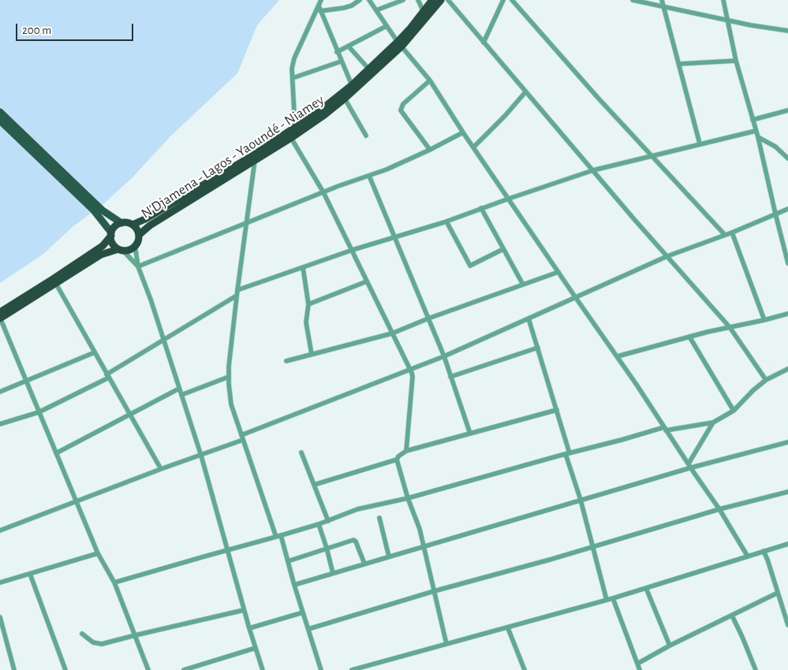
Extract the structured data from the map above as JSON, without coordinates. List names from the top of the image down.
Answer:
{
  "streets": {
    "highway": ["N'Djamena - Lagos - Yaoundé - Niamey"]
  },
  "scale_bar": "200 m"
}
